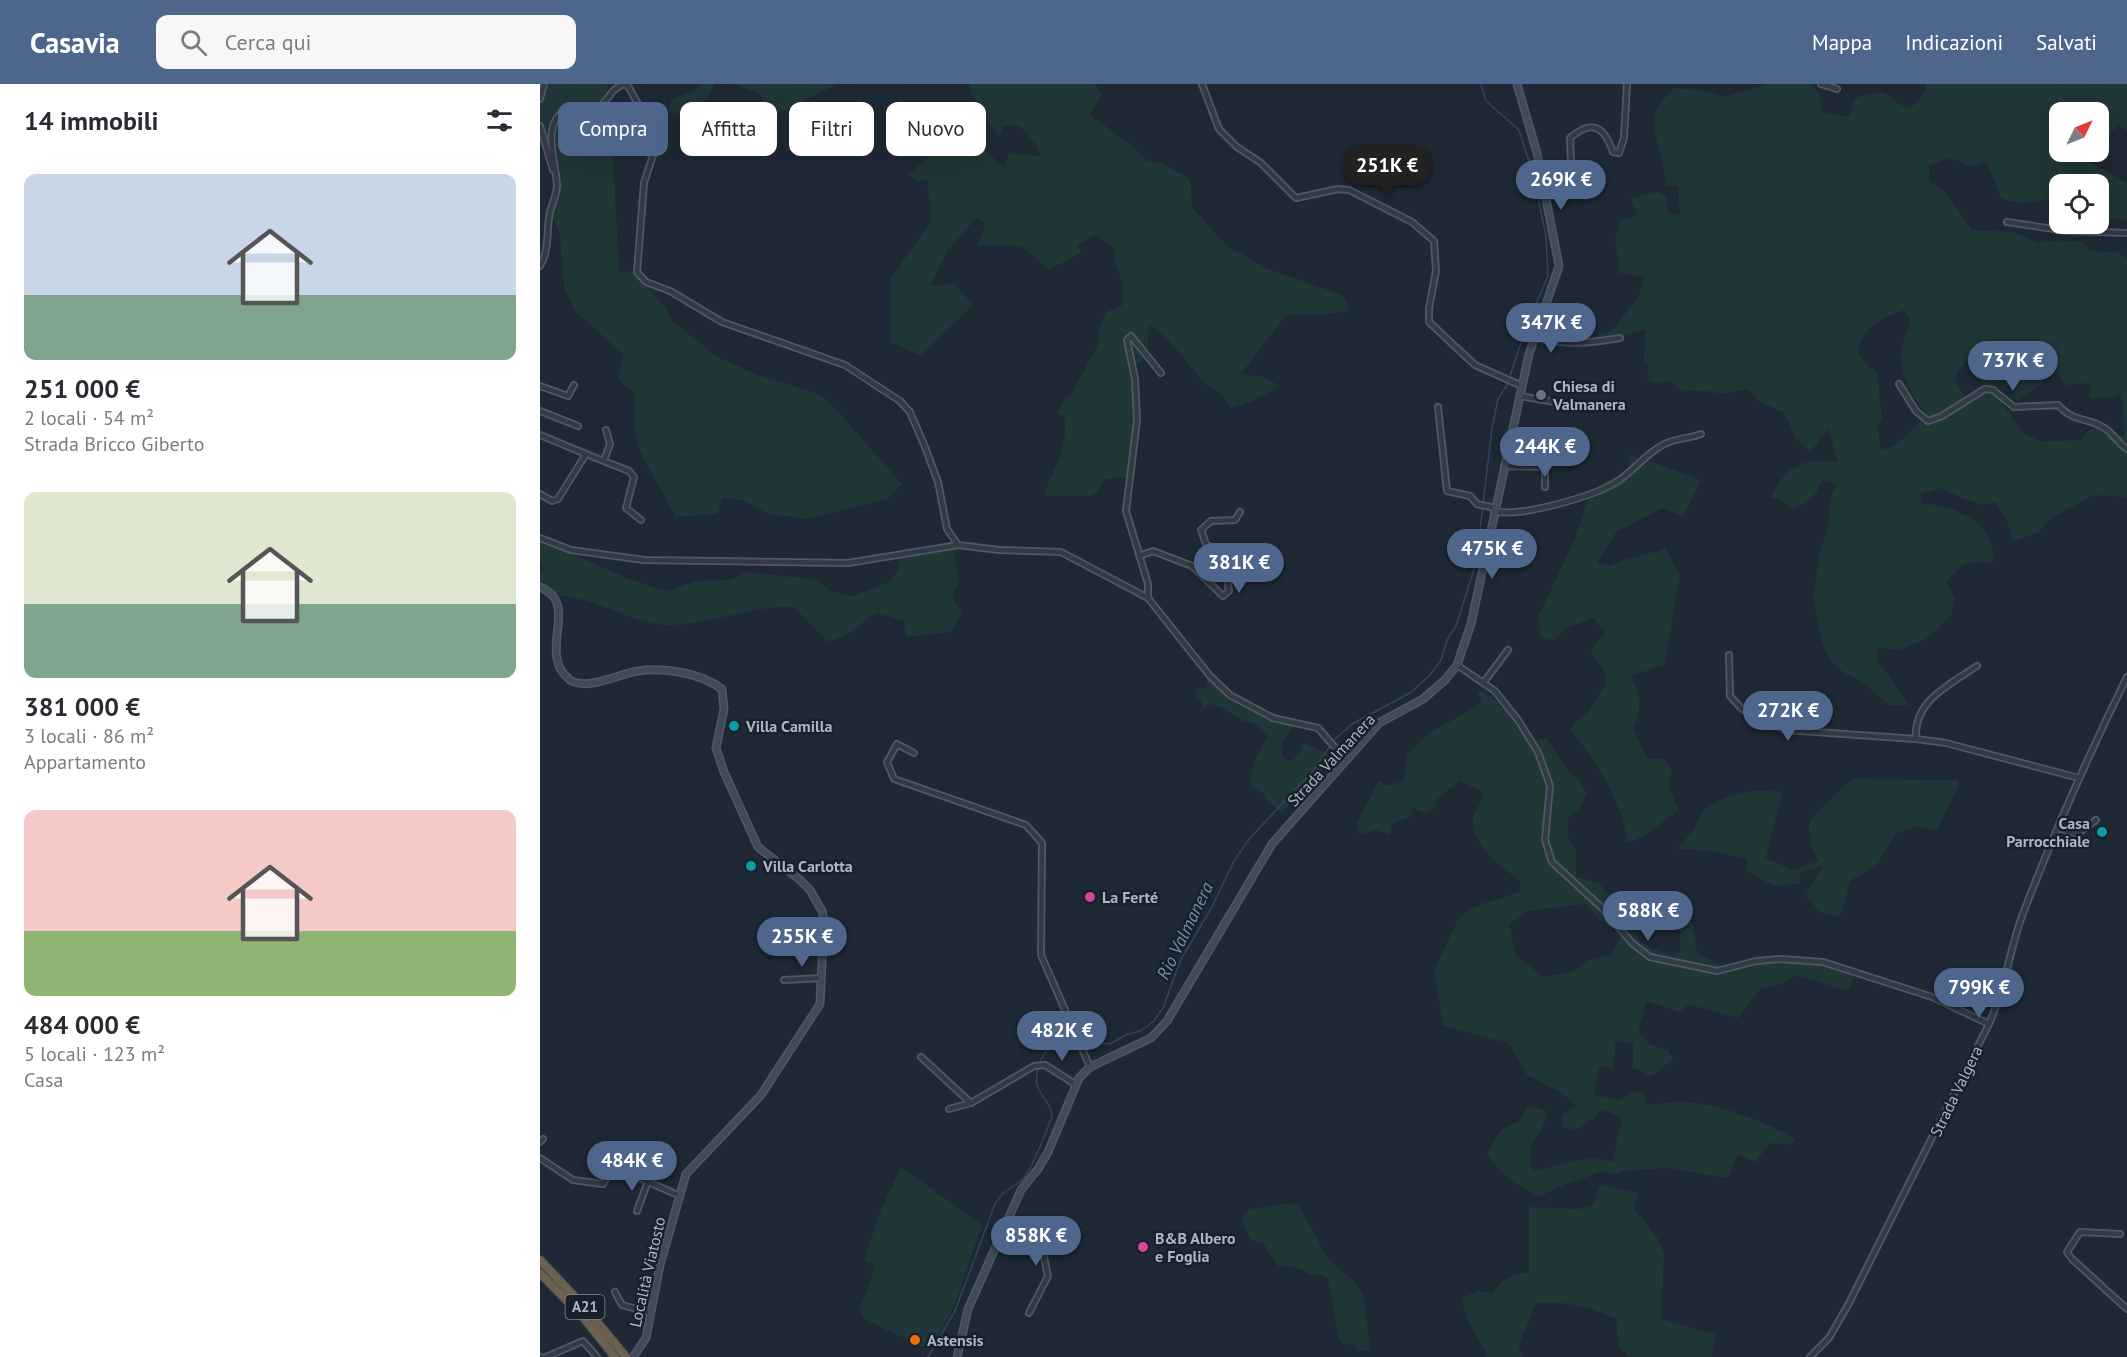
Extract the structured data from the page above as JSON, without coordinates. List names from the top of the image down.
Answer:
{
  "streets": {
    "highway": ["A21"],
    "street": ["Strada Valmanera", "Strada Valgera", "Località Viatosto"]
  },
  "water": ["Rio Valmanera"],
  "places": [
    "Chiesa di Valmanera",
    "Villa Camilla",
    "Casa Parrocchiale",
    "Villa Carlotta",
    "La Ferté",
    "B&B Albero e Foglia",
    "Astensis"
  ],
  "north": "top right",
  "page": {
    "header": "Casavia",
    "search": "Cerca qui",
    "nav": ["Mappa", "Indicazioni", "Salvati"],
    "heading": "14 immobili",
    "chip": [
      "Compra",
      "Affitta",
      "Filtri",
      "Nuovo"
    ],
    "price": [
      "251K €",
      "269K €",
      "347K €",
      "737K €",
      "244K €",
      "475K €",
      "381K €",
      "272K €",
      "588K €",
      "255K €",
      "799K €",
      "482K €",
      "484K €",
      "858K €"
    ],
    "list": [
      {
        "name": "251 000 €",
        "note": "2 locali · 54 m² · Strada Bricco Giberto"
      },
      {
        "name": "381 000 €",
        "note": "3 locali · 86 m² · Appartamento"
      },
      {
        "name": "484 000 €",
        "note": "5 locali · 123 m² · Casa"
      }
    ]
  }
}
